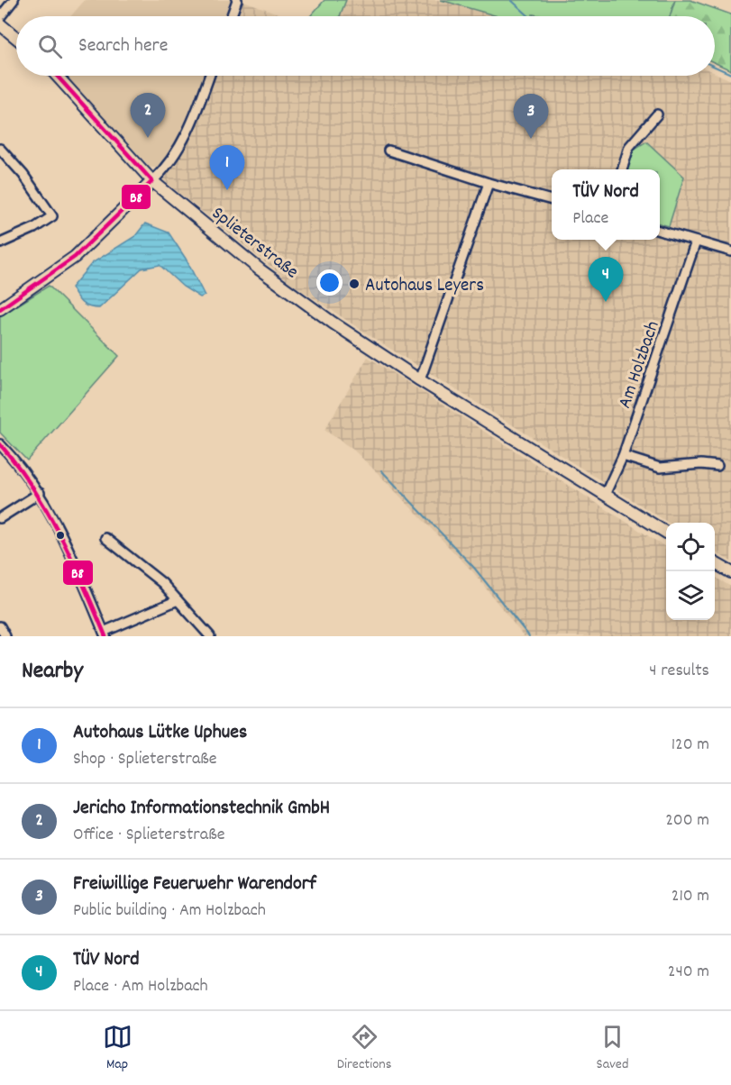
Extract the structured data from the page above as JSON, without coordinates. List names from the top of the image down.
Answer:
{
  "streets": {
    "street": ["Splieterstraße", "Am Holzbach"]
  },
  "crossings": [
    ["Splieterstraße", "Am Holzbach"]
  ],
  "places": ["Autohaus Leyers"],
  "lines": ["transit line B8"],
  "page": {
    "search": "Search here",
    "pins": [
      "2",
      "3",
      "1",
      "4"
    ],
    "popup": ["TÜV Nord", "Place"],
    "heading": ["Nearby", "4 results"],
    "list": [
      {
        "mark": "1",
        "name": "Autohaus Lütke Uphues",
        "note": "Shop · Splieterstraße",
        "value": "120 m"
      },
      {
        "mark": "2",
        "name": "Jericho Informationstechnik GmbH",
        "note": "Office · Splieterstraße",
        "value": "200 m"
      },
      {
        "mark": "3",
        "name": "Freiwillige Feuerwehr Warendorf",
        "note": "Public building · Am Holzbach",
        "value": "210 m"
      },
      {
        "mark": "4",
        "name": "TÜV Nord",
        "note": "Place · Am Holzbach",
        "value": "240 m"
      }
    ],
    "nav": ["Map", "Directions", "Saved"]
  }
}
